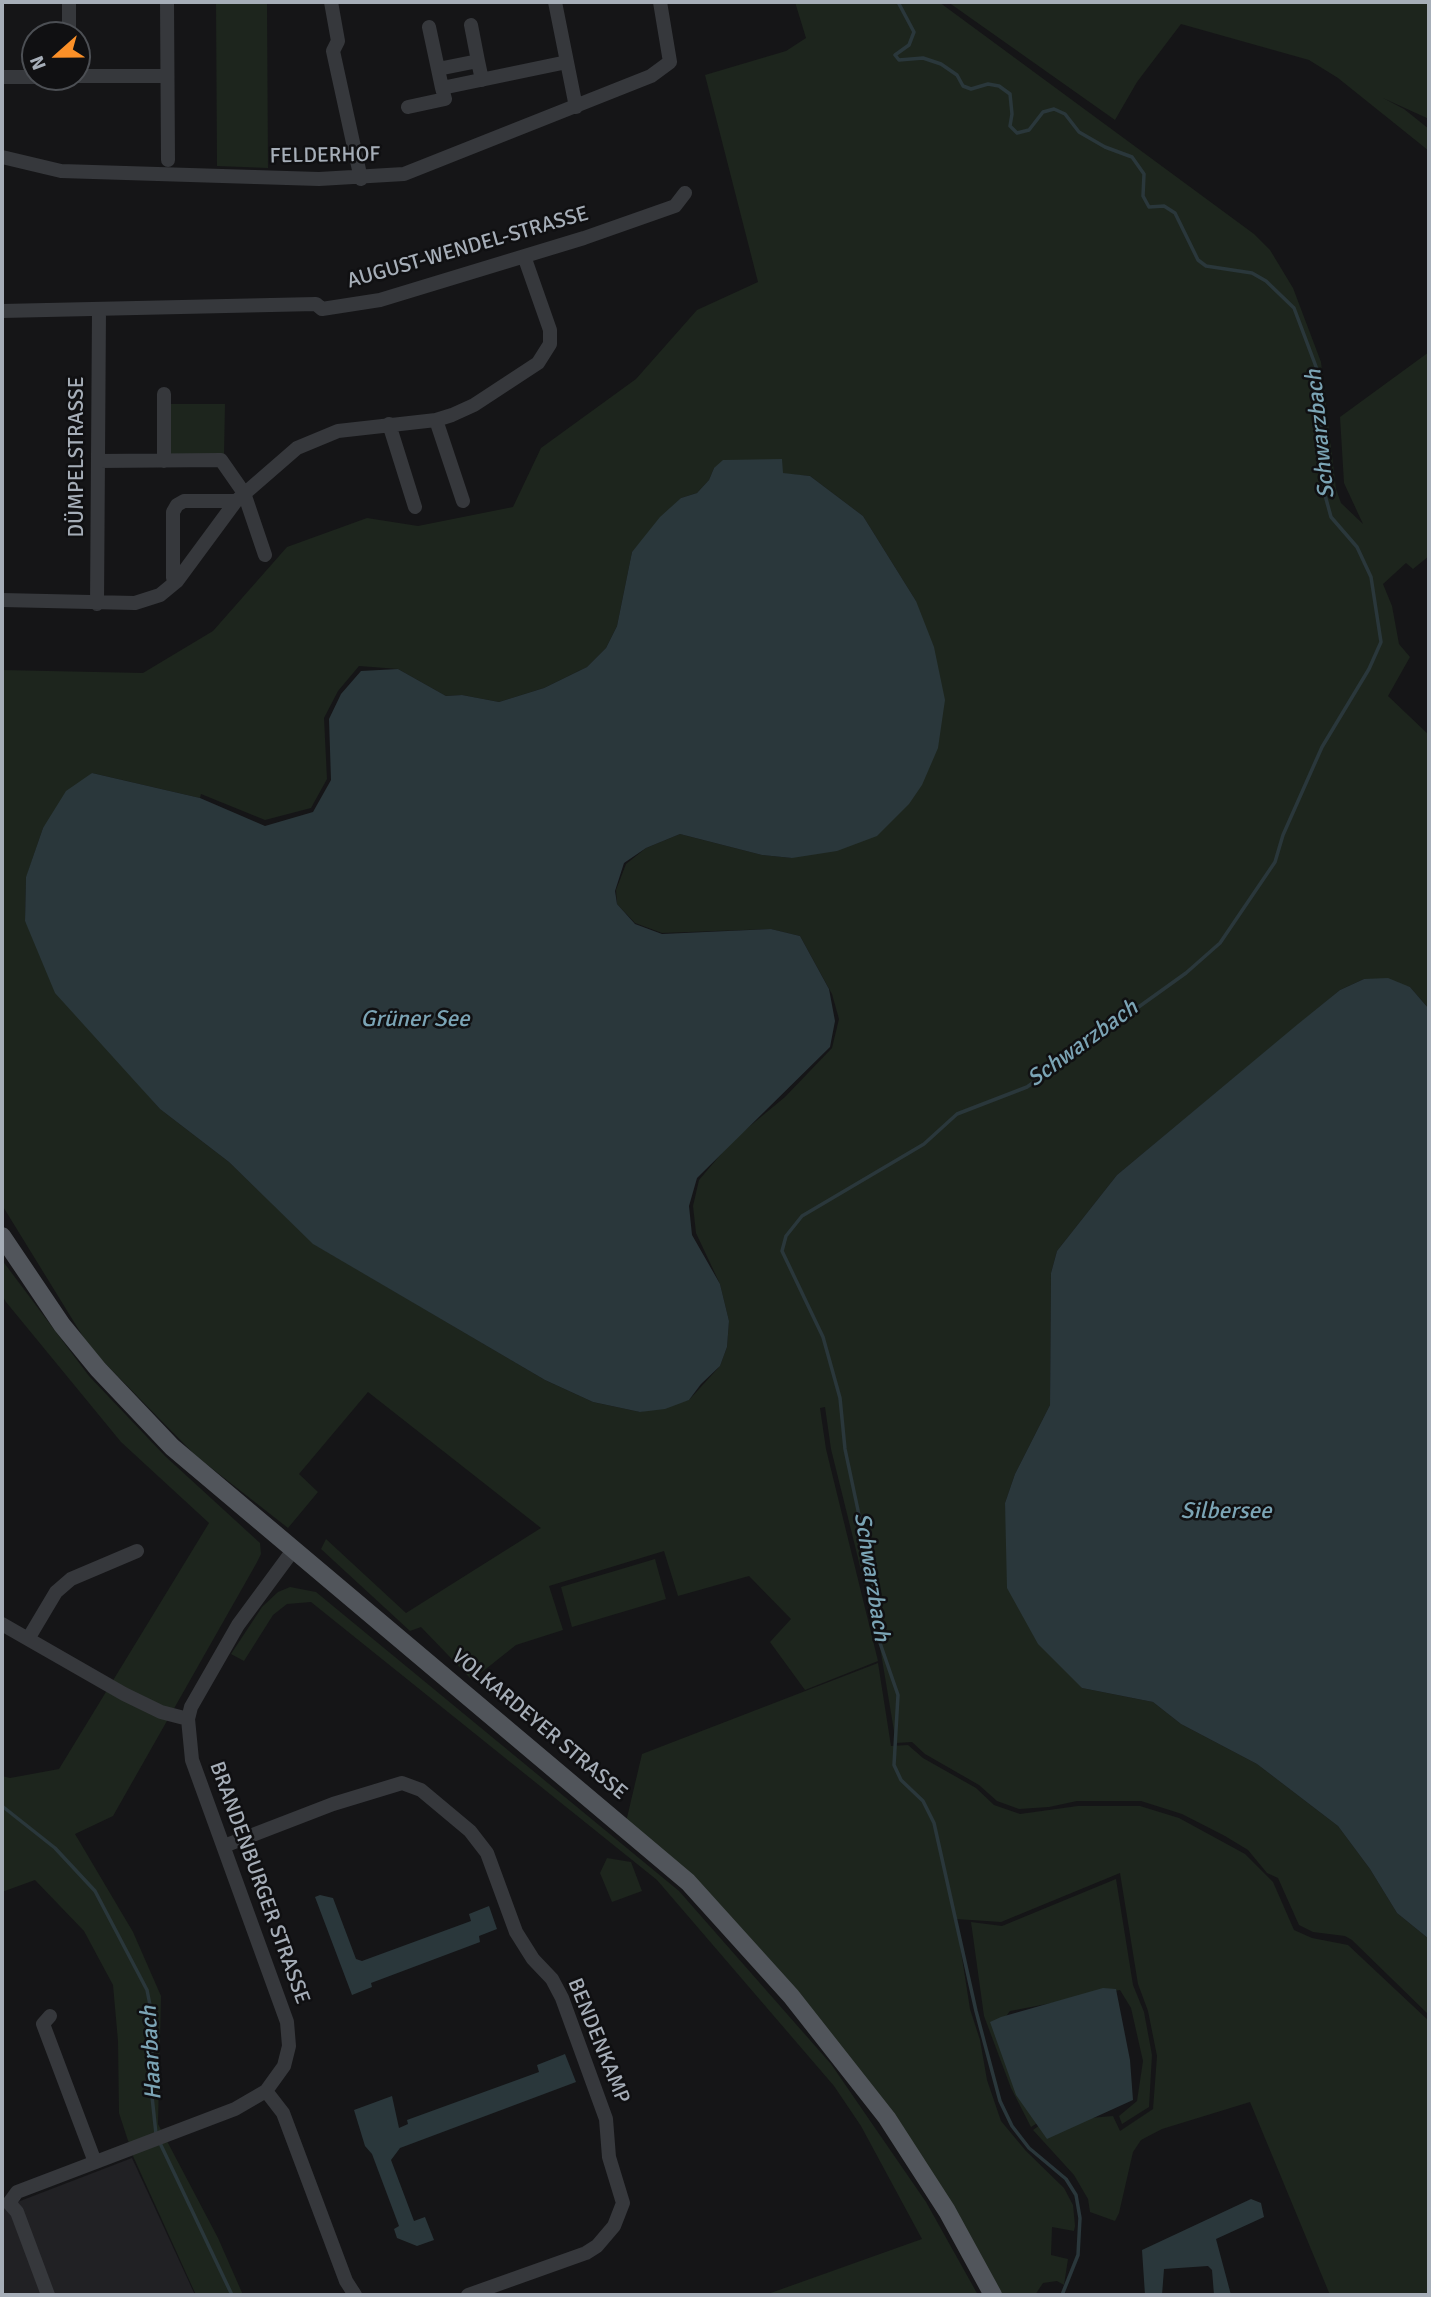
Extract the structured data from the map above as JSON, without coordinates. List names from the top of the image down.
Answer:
{
  "streets": {
    "main road": ["VOLKARDEYER STRASSE"],
    "street": [
      "FELDERHOF",
      "AUGUST-WENDEL-STRASSE",
      "DÜMPELSTRASSE",
      "BRANDENBURGER STRASSE",
      "BENDENKAMP"
    ]
  },
  "crossings": [
    ["AUGUST-WENDEL-STRASSE", "DÜMPELSTRASSE"],
    ["BRANDENBURGER STRASSE", "BENDENKAMP"]
  ],
  "water": [
    "Schwarzbach",
    "Grüner See",
    "Silbersee",
    "Haarbach"
  ],
  "north": "left"
}
